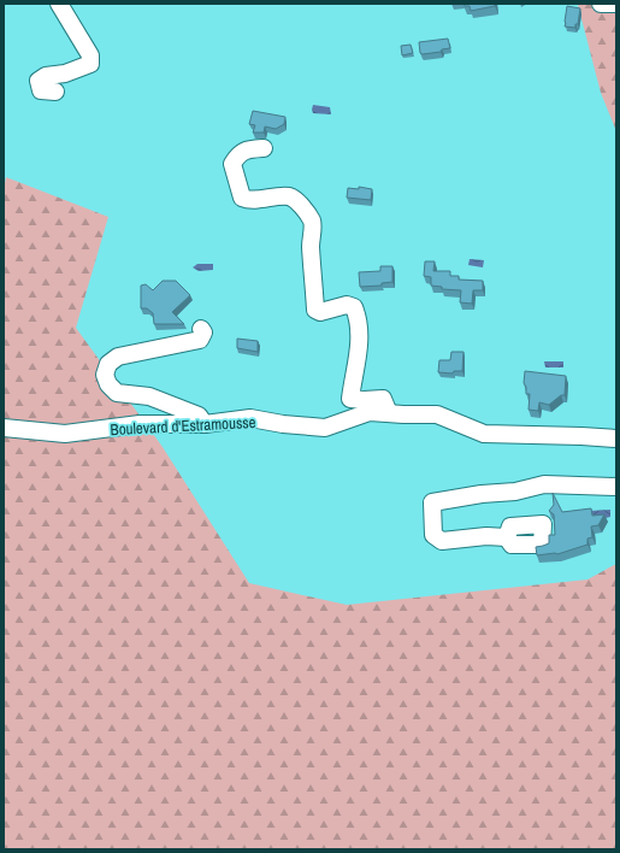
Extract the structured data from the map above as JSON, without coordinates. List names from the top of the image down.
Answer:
{
  "streets": {
    "street": ["Boulevard d'Estramousse"]
  }
}
